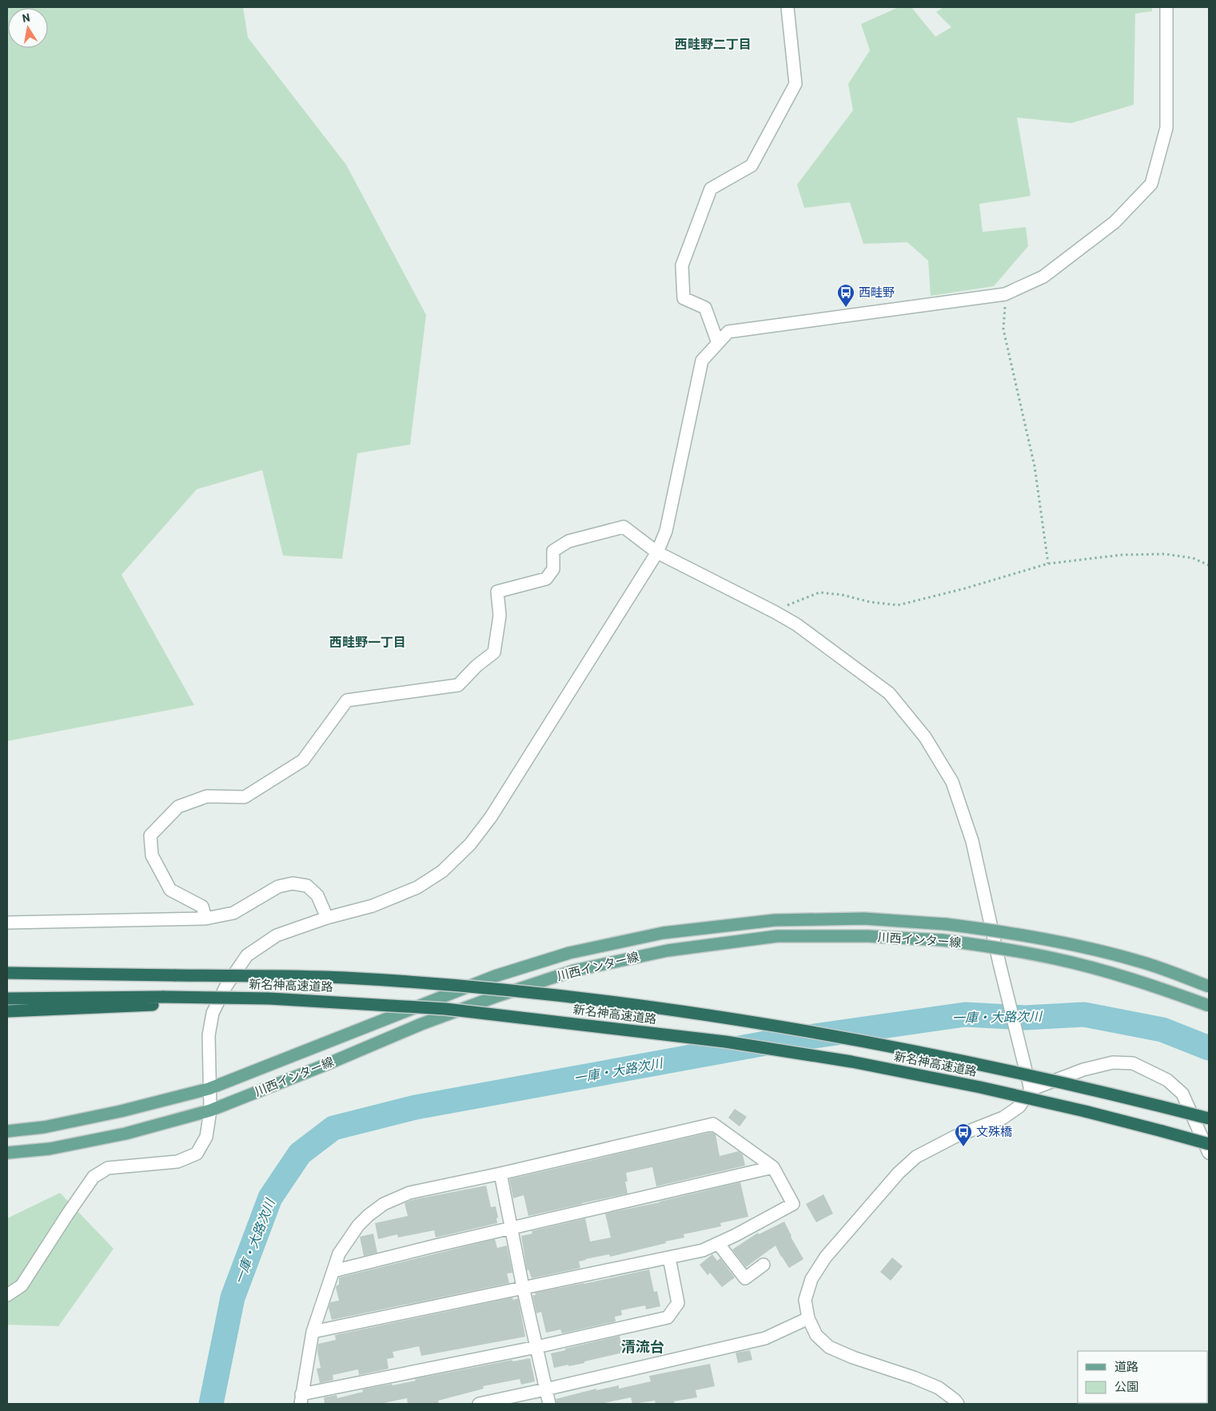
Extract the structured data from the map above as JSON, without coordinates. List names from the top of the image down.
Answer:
{
  "streets": {
    "highway": ["新名神高速道路"],
    "main road": ["川西インター線"]
  },
  "districts": ["西畦野二丁目", "西畦野一丁目", "清流台"],
  "water": ["一庫・大路次川"],
  "places": {
    "bus stop": ["西畦野", "文殊橋"]
  },
  "legend": ["道路", "公園"],
  "north": "top"
}
